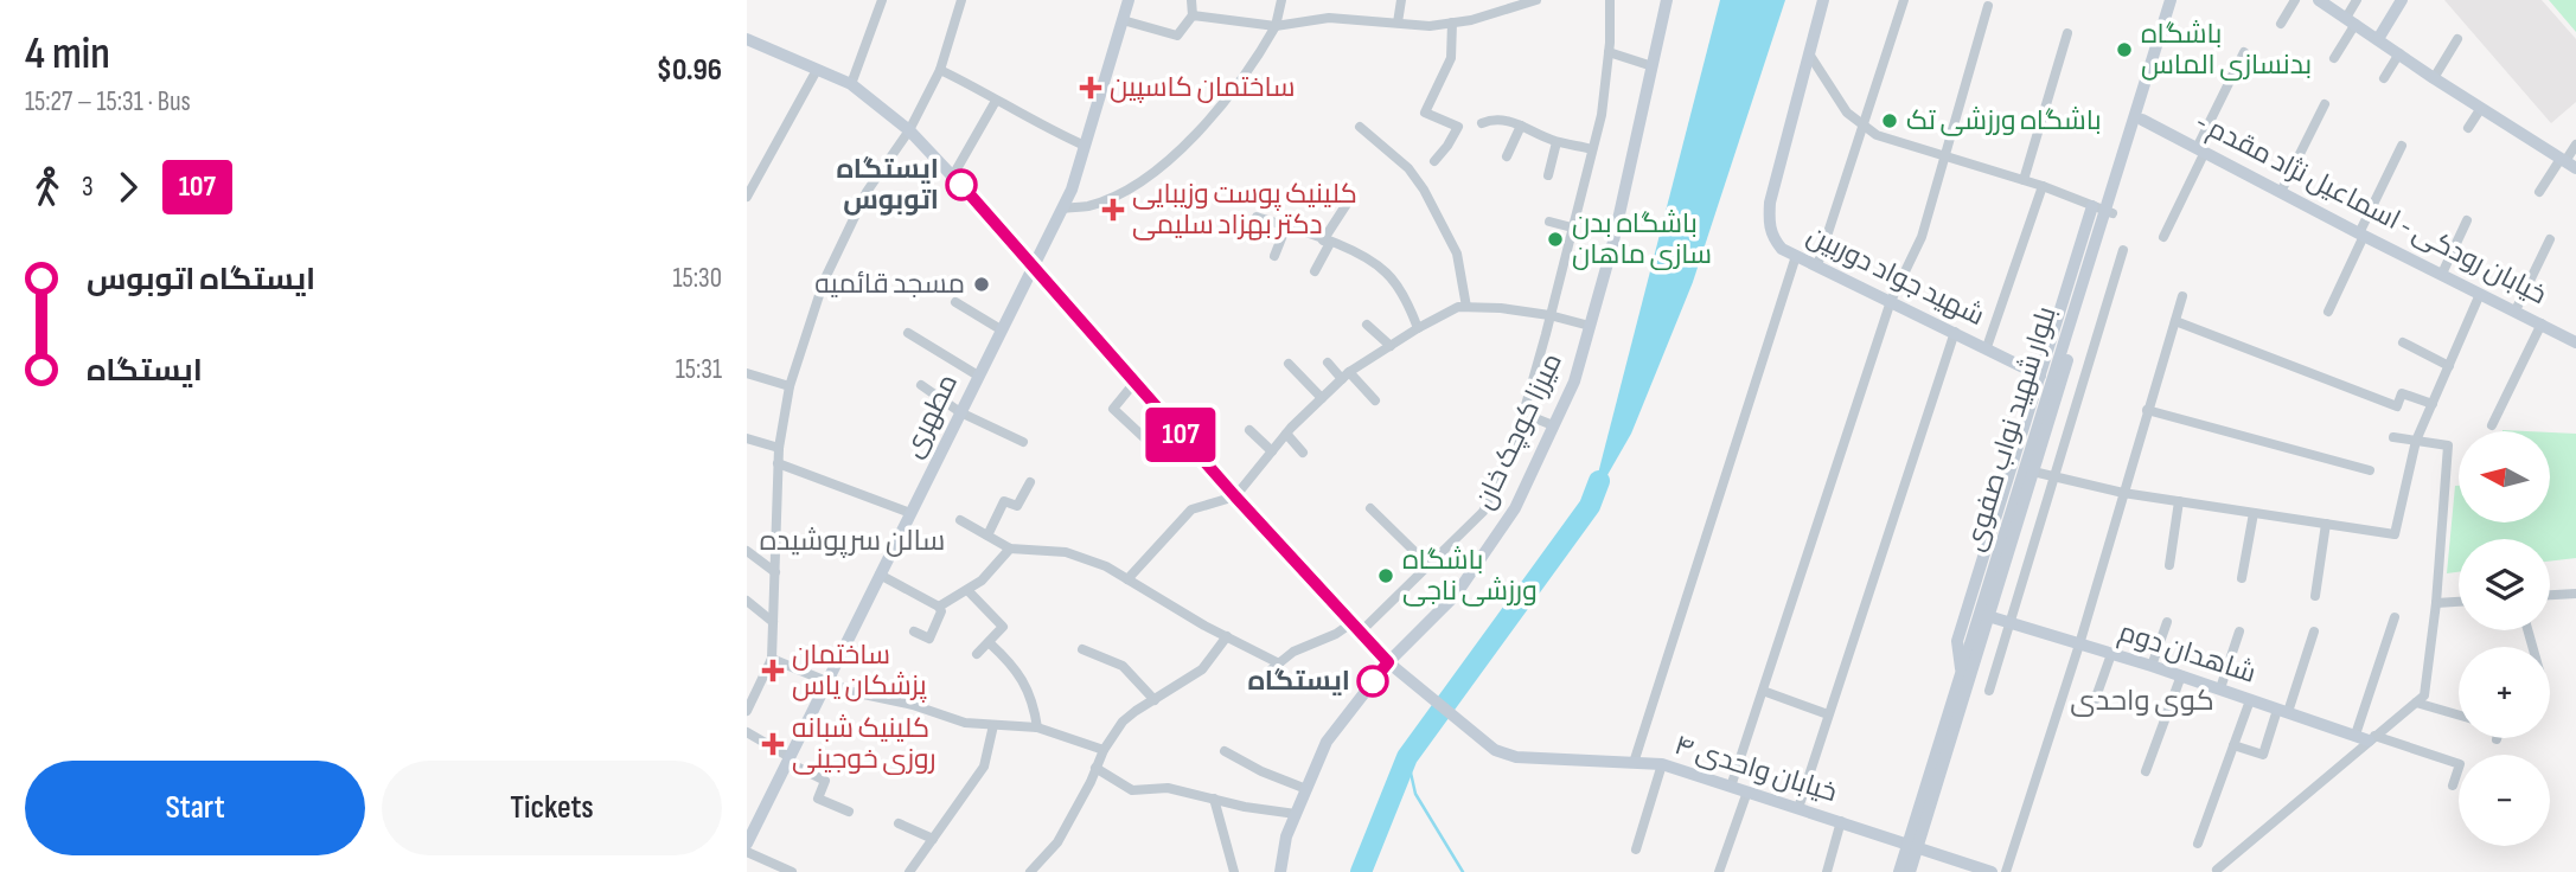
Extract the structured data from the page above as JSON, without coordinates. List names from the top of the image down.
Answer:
{
  "streets": {
    "main road": [
      "- خیابان رودکی - اسماعیل نژاد مقدم",
      "شهید جواد دوربین",
      "مطهری",
      "بلوار شهید نواب صفوی",
      "میرزا کوچک خان",
      "شاهدان دوم",
      "خیابان واحدی ۴"
    ]
  },
  "crossings": [
    ["- خیابان رودکی - اسماعیل نژاد مقدم", "بلوار شهید نواب صفوی"],
    ["بلوار شهید نواب صفوی", "شاهدان دوم"],
    ["بلوار شهید نواب صفوی", "خیابان واحدی ۴"],
    ["میرزا کوچک خان", "خیابان واحدی ۴"]
  ],
  "districts": ["سالن سرپوشیده", "کوی واحدی"],
  "places": {
    "other": [
      "باشگاه بدنسازی الماس",
      "باشگاه ورزشی تک",
      "ایستگاه اتوبوس",
      "باشگاه بدن سازی ماهان",
      "مسجد قائمیه",
      "باشگاه ورزشی ناجی",
      "ایستگاه"
    ],
    "health": [
      "ساختمان کاسپین",
      "کلینیک پوست وزیبایی دکتر بهزاد سلیمی",
      "ساختمان پزشکان یاس",
      "کلینیک شبانه روزی خوجینی"
    ]
  },
  "lines": ["bus line 107"],
  "north": "left",
  "page": {
    "heading": ["4 min", "15:27 – 15:31 · Bus", "$0.96"],
    "on_map": "107",
    "legs": ["3", "107"],
    "list": [
      {
        "name": "ایستگاه اتوبوس",
        "value": "15:30"
      },
      {
        "name": "ایستگاه",
        "value": "15:31"
      }
    ],
    "map_buttons": ["+", "−"],
    "buttons": ["Start", "Tickets"]
  }
}
